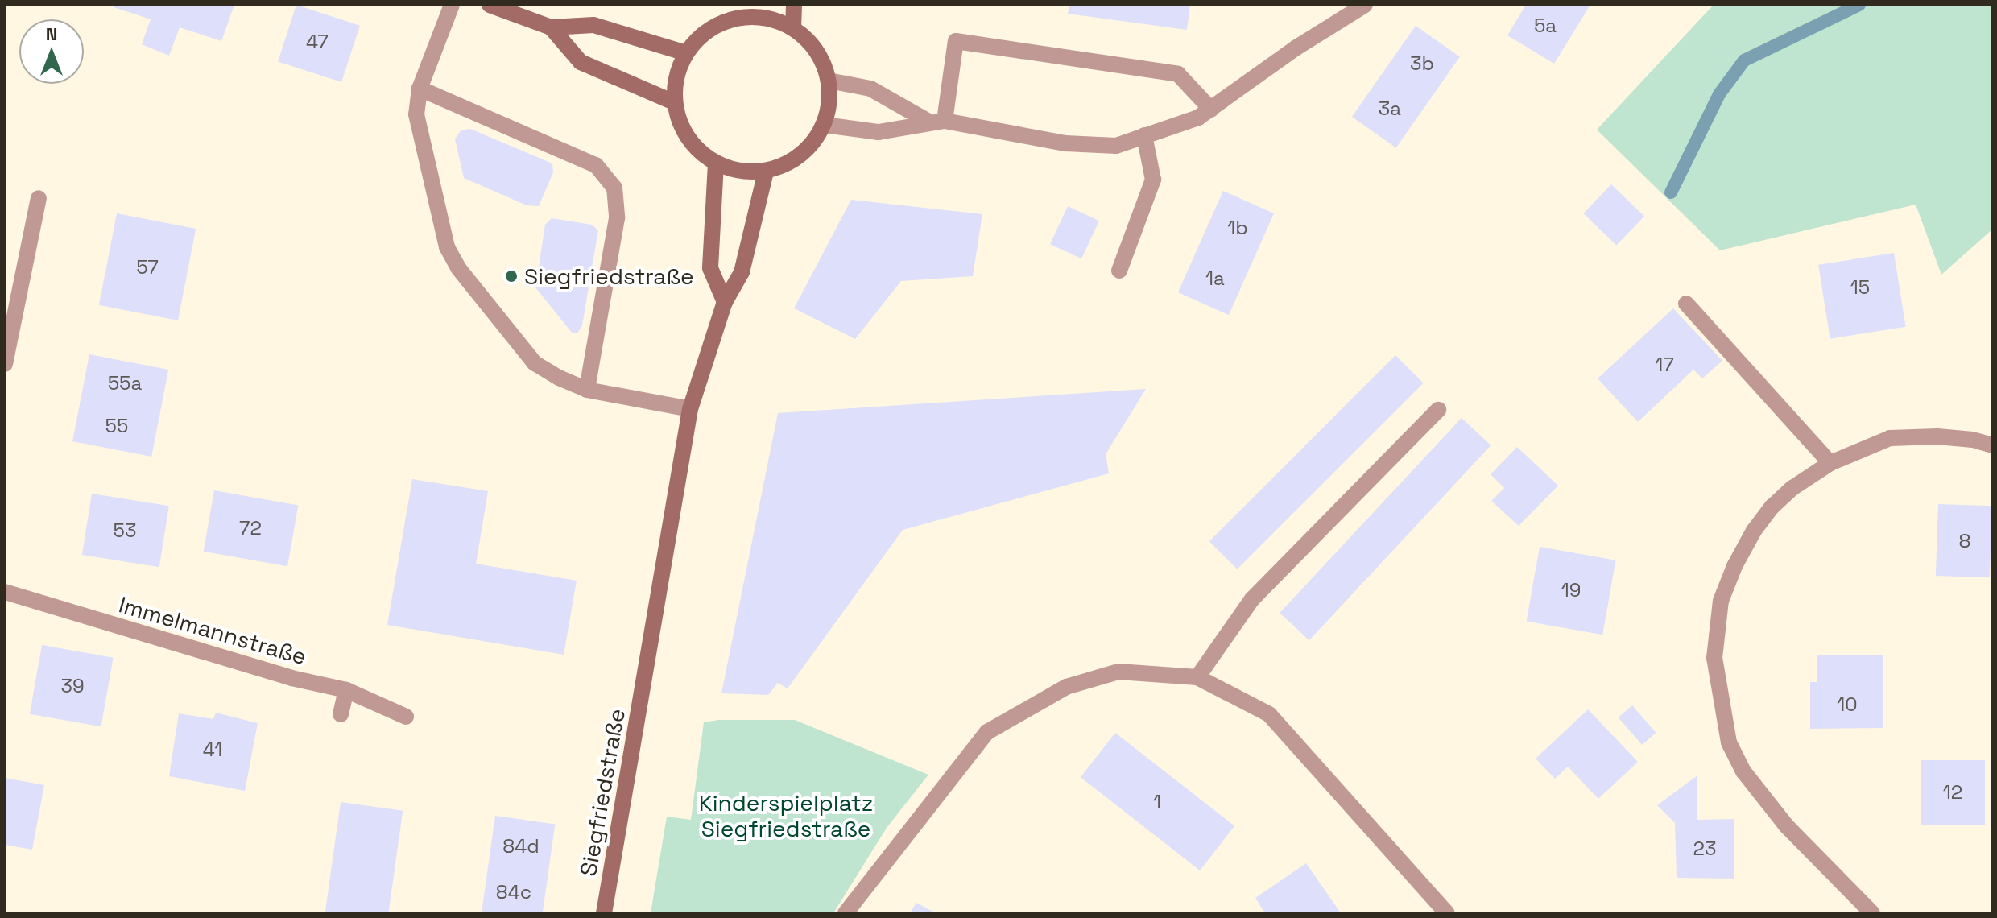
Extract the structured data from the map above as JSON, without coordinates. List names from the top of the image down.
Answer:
{
  "streets": {
    "street": ["Immelmannstraße", "Siegfriedstraße"]
  },
  "parks": ["Kinderspielplatz Siegfriedstraße"],
  "places": ["Siegfriedstraße"],
  "house_numbers": [
    "5a",
    "47",
    "3b",
    "3a",
    "1b",
    "57",
    "1a",
    "15",
    "17",
    "55a",
    "55",
    "72",
    "53",
    "8",
    "19",
    "39",
    "10",
    "41",
    "12",
    "1",
    "84d",
    "23",
    "84c"
  ],
  "north": "top"
}
